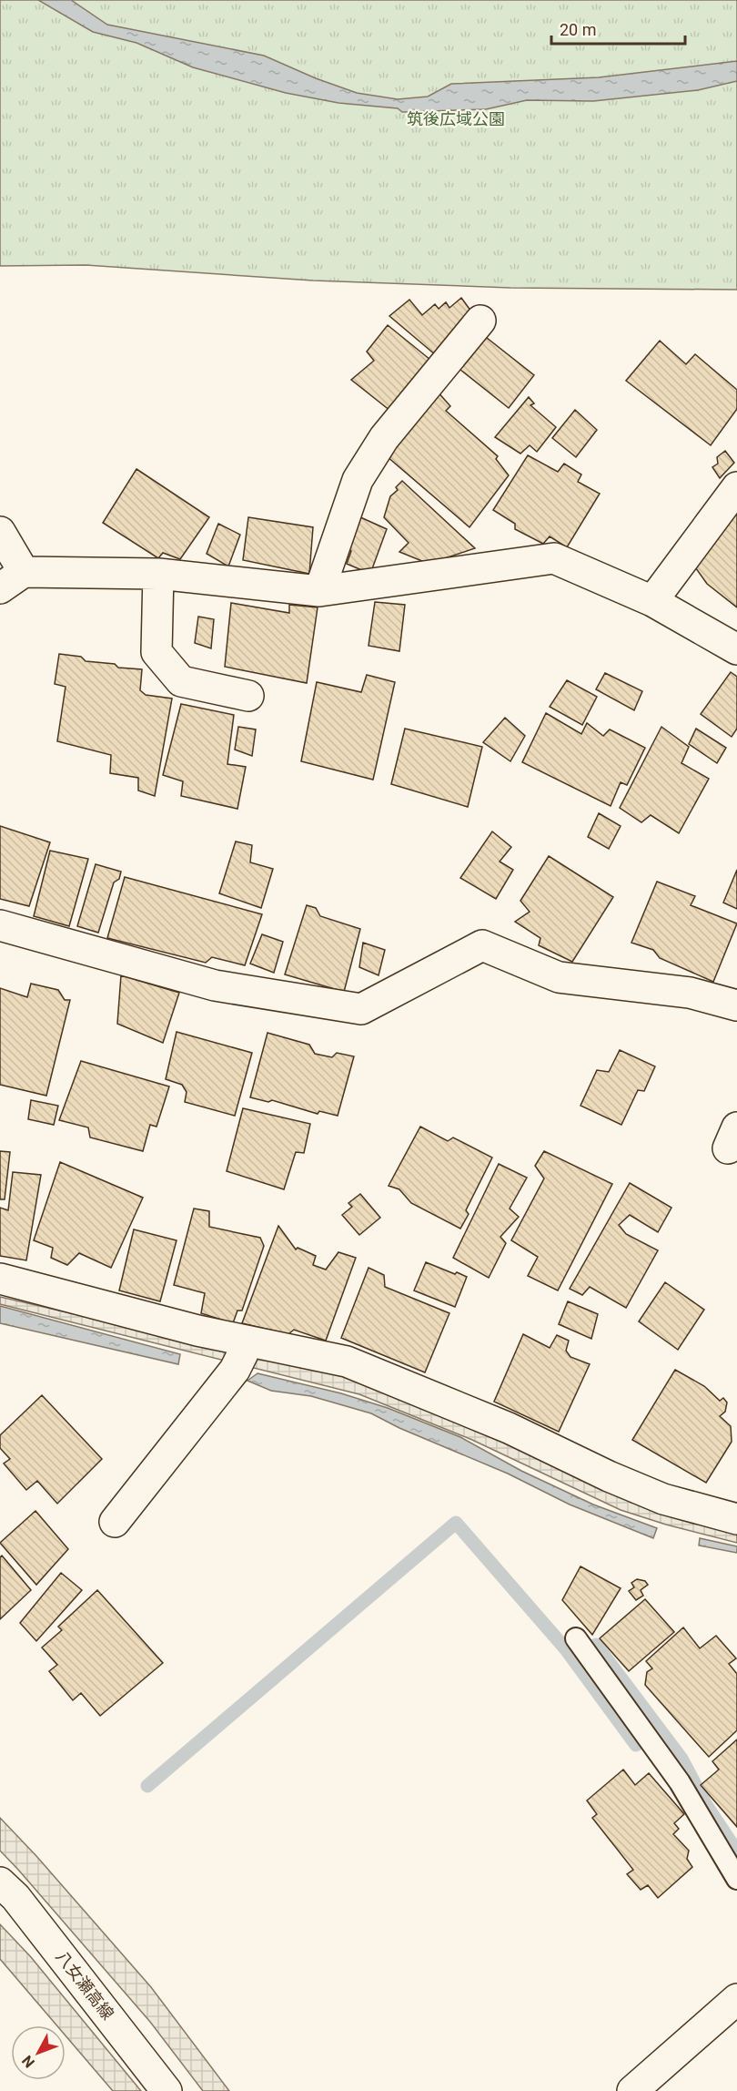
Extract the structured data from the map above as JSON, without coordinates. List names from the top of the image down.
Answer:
{
  "streets": {
    "street": ["八女瀬高線"]
  },
  "parks": ["筑後広域公園"],
  "scale_bar": "20 m",
  "north": "bottom left"
}
